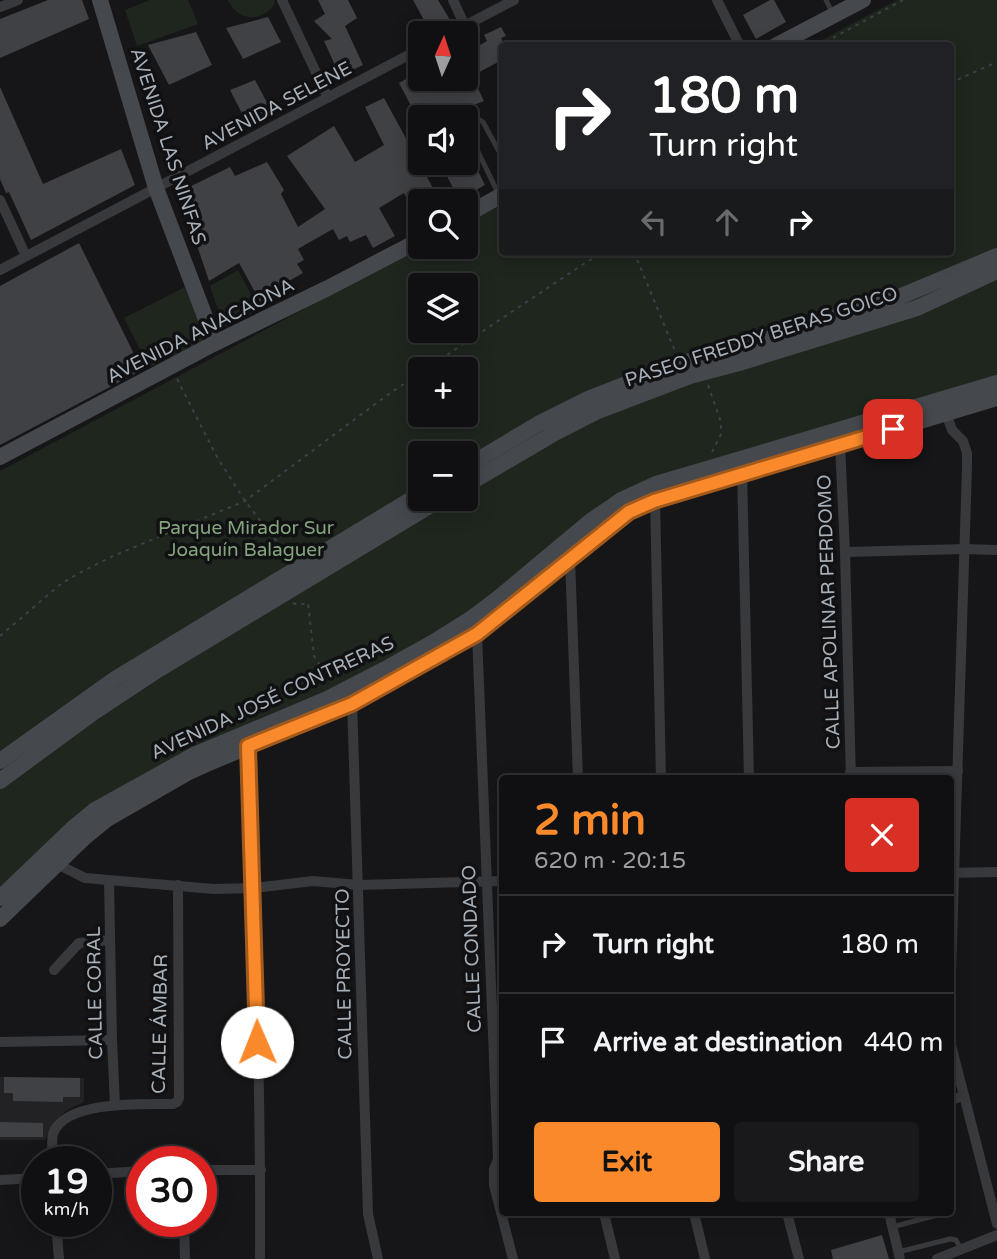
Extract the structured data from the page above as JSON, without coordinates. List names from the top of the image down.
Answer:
{
  "streets": {
    "main road": [
      "AVENIDA LAS NINFAS",
      "AVENIDA ANACAONA",
      "PASEO FREDDY BERAS GOICO",
      "AVENIDA JOSÉ CONTRERAS"
    ],
    "street": [
      "AVENIDA SELENE",
      "CALLE APOLINAR PERDOMO",
      "CALLE CONDADO",
      "CALLE PROYECTO",
      "CALLE CORAL",
      "CALLE ÁMBAR"
    ]
  },
  "crossings": [
    ["AVENIDA SELENE", "AVENIDA LAS NINFAS"],
    ["AVENIDA LAS NINFAS", "AVENIDA ANACAONA"],
    ["CALLE APOLINAR PERDOMO", "AVENIDA JOSÉ CONTRERAS"],
    ["AVENIDA JOSÉ CONTRERAS", "CALLE CONDADO"],
    ["AVENIDA JOSÉ CONTRERAS", "CALLE PROYECTO"],
    ["CALLE CORAL", "CALLE ÁMBAR"]
  ],
  "parks": ["Parque Mirador Sur Joaquín Balaguer"],
  "north": "top",
  "page": {
    "map_buttons": ["+", "−"],
    "turn": ["180 m", "Turn right"],
    "heading": ["2 min", "620 m · 20:15"],
    "list": [
      {
        "name": "Turn right",
        "value": "180 m"
      },
      {
        "name": "Arrive at destination",
        "value": "440 m"
      }
    ],
    "buttons": ["Exit", "Share"],
    "speed": "19 km/h",
    "limit": "30"
  }
}
